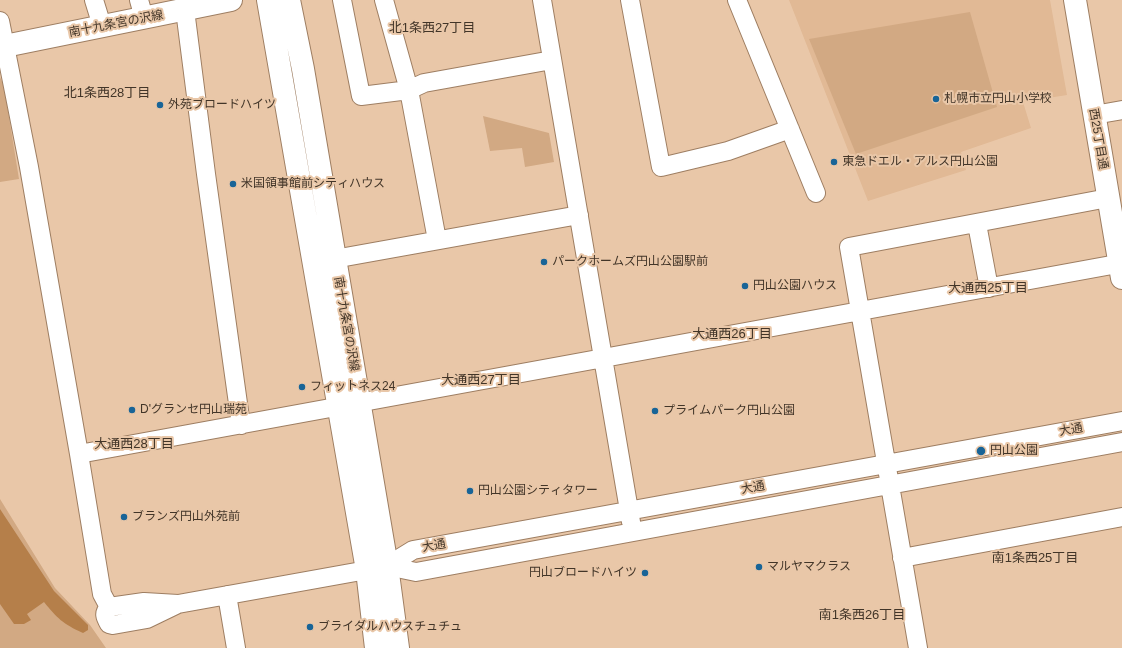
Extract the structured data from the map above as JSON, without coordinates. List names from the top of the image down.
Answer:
{
  "streets": {
    "main road": ["南十九条宮の沢線", "西25丁目通"],
    "street": ["大通"]
  },
  "crossings": [
    ["南十九条宮の沢線", "大通"]
  ],
  "districts": [
    "北1条西27丁目",
    "北1条西28丁目",
    "大通西25丁目",
    "大通西26丁目",
    "大通西27丁目",
    "大通西28丁目",
    "南1条西25丁目",
    "南1条西26丁目"
  ],
  "places": [
    "札幌市立円山小学校",
    "外苑ブロードハイツ",
    "東急ドエル・アルス円山公園",
    "米国領事館前シティハウス",
    "パークホームズ円山公園駅前",
    "円山公園ハウス",
    "フィットネス24",
    "D'グランセ円山瑞苑",
    "プライムパーク円山公園",
    "円山公園",
    "円山公園シティタワー",
    "ブランズ円山外苑前",
    "マルヤマクラス",
    "円山ブロードハイツ",
    "ブライダルハウスチュチュ"
  ]
}
